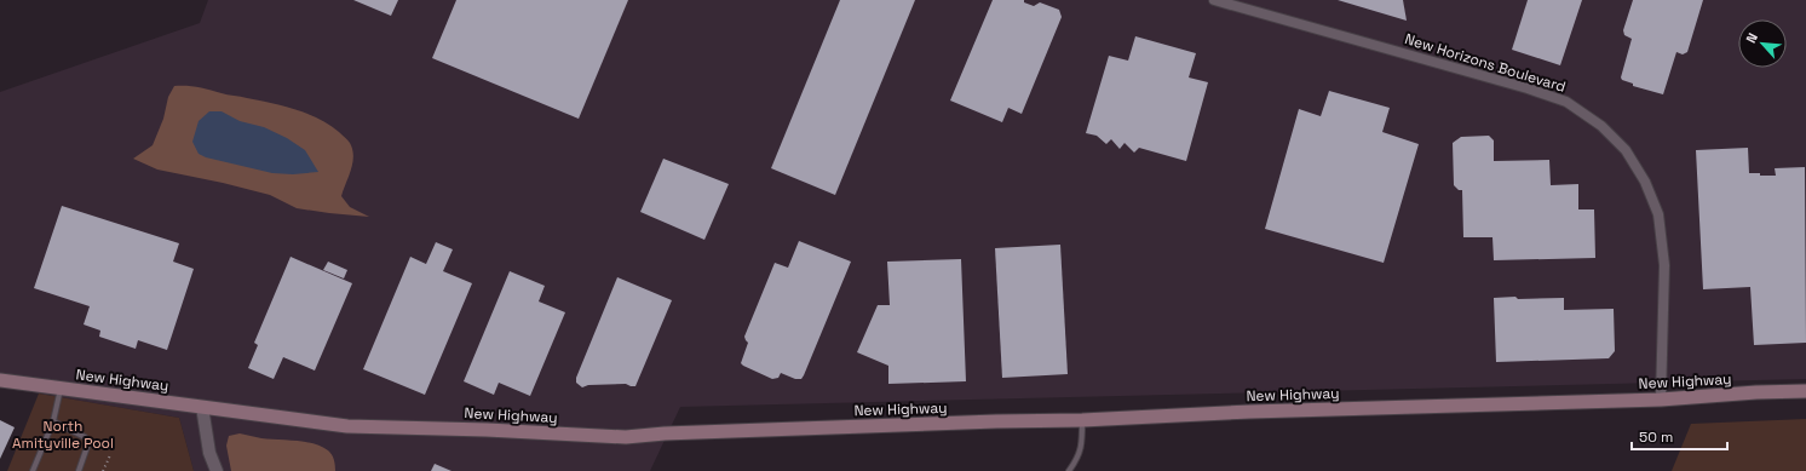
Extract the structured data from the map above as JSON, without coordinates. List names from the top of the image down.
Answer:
{
  "streets": {
    "main road": ["New Highway"],
    "street": ["New Horizons Boulevard"]
  },
  "crossings": [
    ["New Horizons Boulevard", "New Highway"]
  ],
  "parks": ["North Amityville Pool"],
  "scale_bar": "50 m",
  "north": "top left"
}
